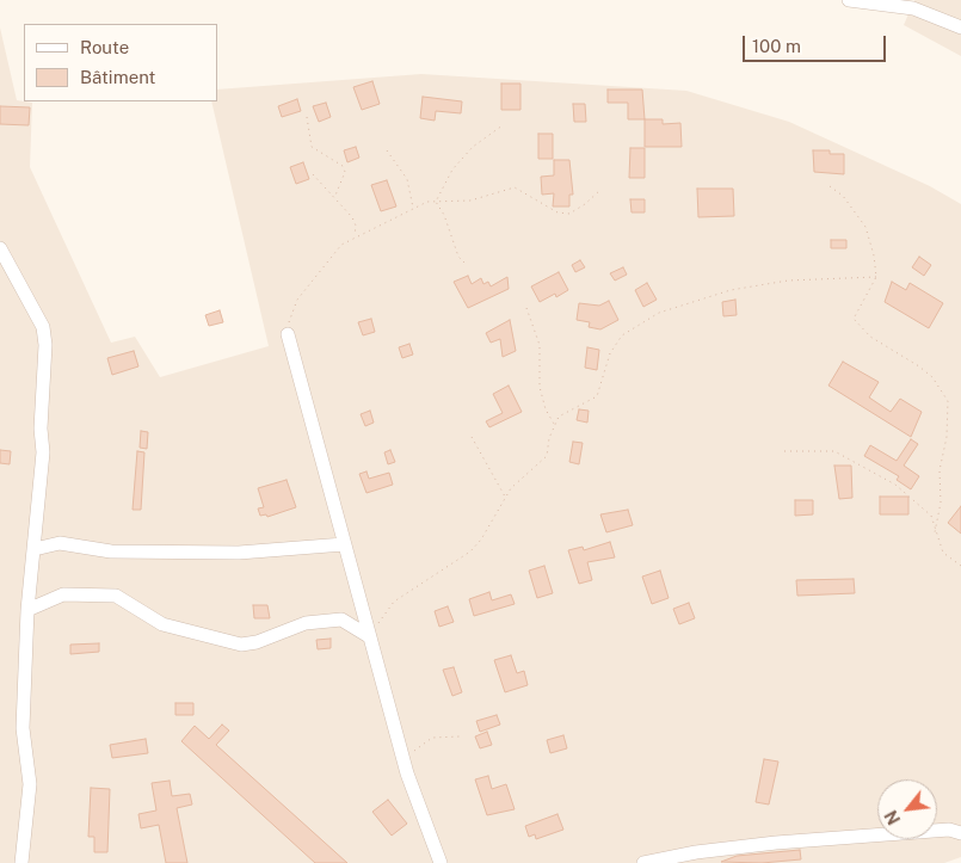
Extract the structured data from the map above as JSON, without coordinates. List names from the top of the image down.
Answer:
{
  "legend": ["Route", "Bâtiment"],
  "scale_bar": "100 m",
  "north": "bottom left"
}
